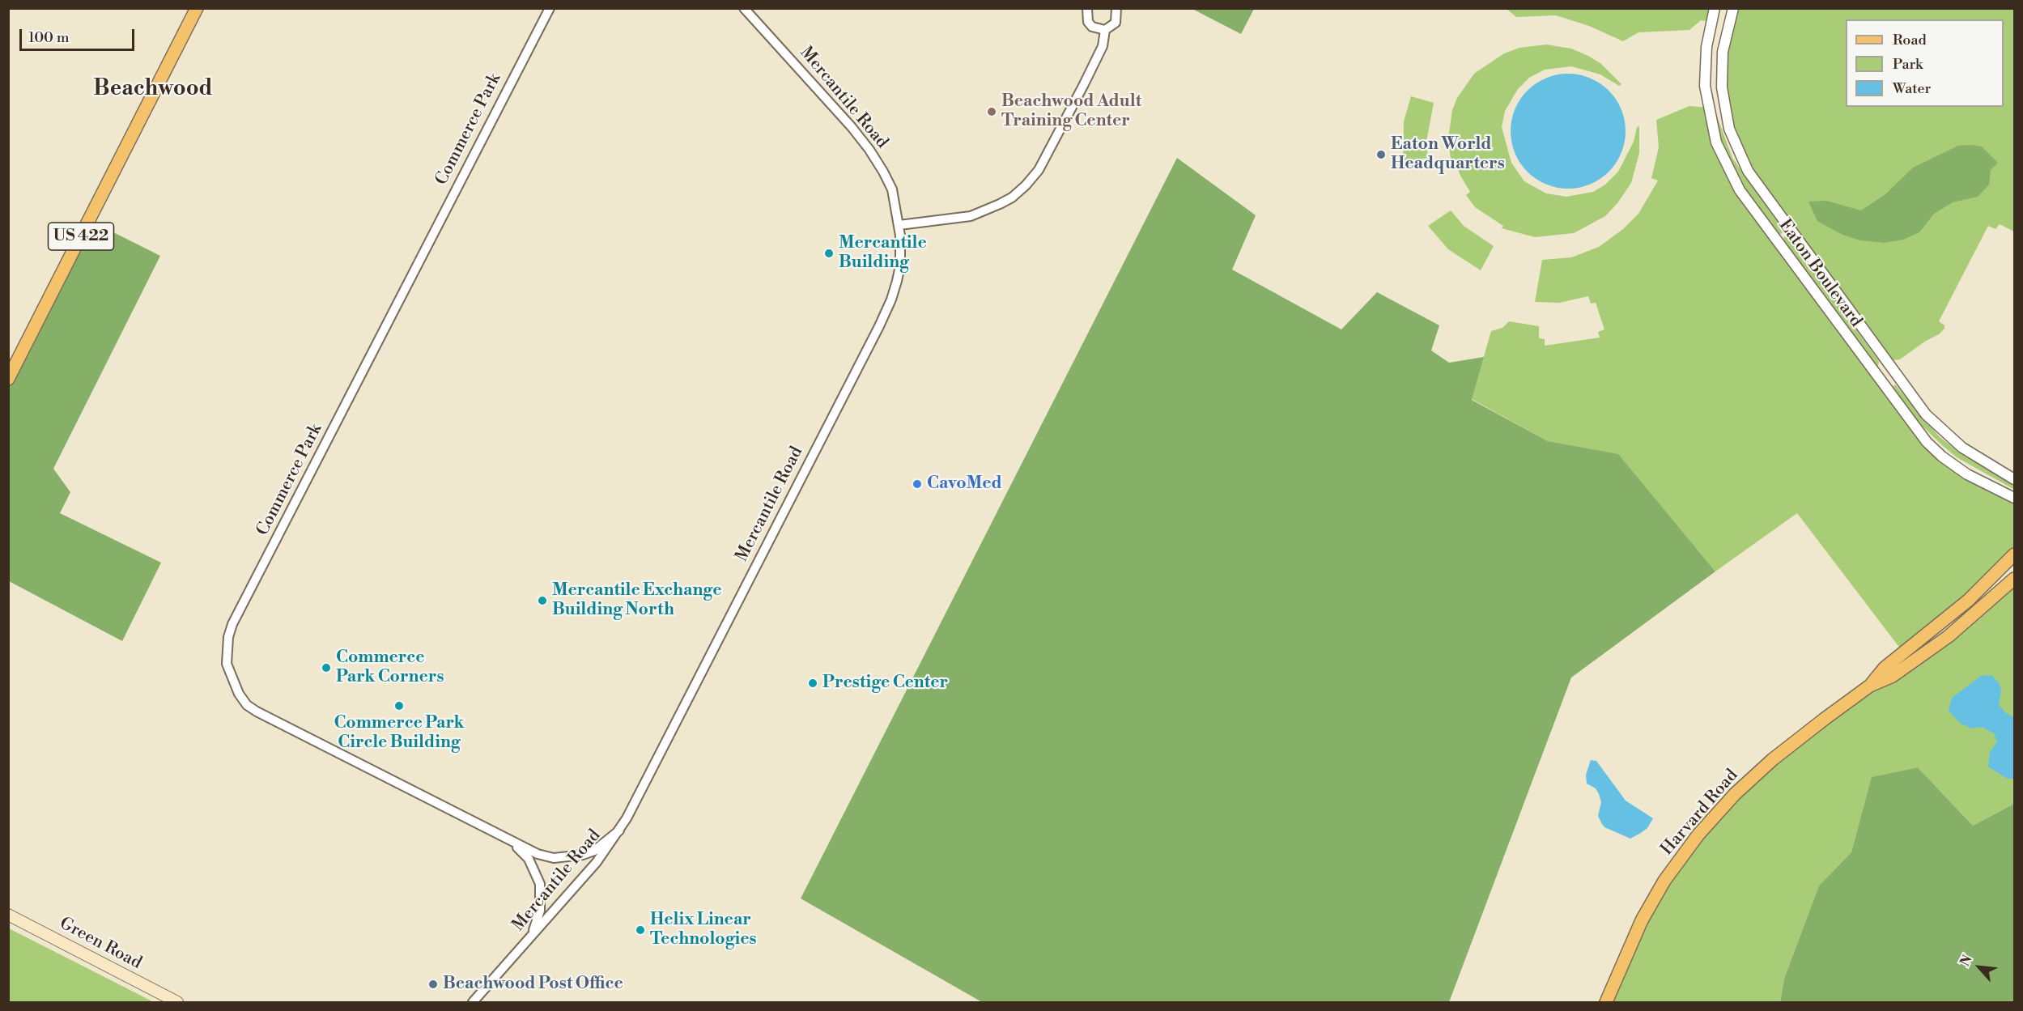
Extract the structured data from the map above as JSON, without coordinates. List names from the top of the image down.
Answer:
{
  "streets": {
    "main road": ["US 422", "Harvard Road", "Green Road"],
    "street": ["Mercantile Road", "Commerce Park", "Eaton Boulevard"]
  },
  "crossings": [
    ["Mercantile Road", "Commerce Park"]
  ],
  "districts": ["Beachwood"],
  "places": [
    "Beachwood Adult Training Center",
    "Eaton World Headquarters",
    "Mercantile Building",
    "CavoMed",
    "Mercantile Exchange Building North",
    "Commerce Park Corners",
    "Prestige Center",
    "Commerce Park Circle Building",
    "Helix Linear Technologies",
    "Beachwood Post Office"
  ],
  "legend": ["Road", "Park", "Water"],
  "scale_bar": "100 m",
  "north": "top left"
}
